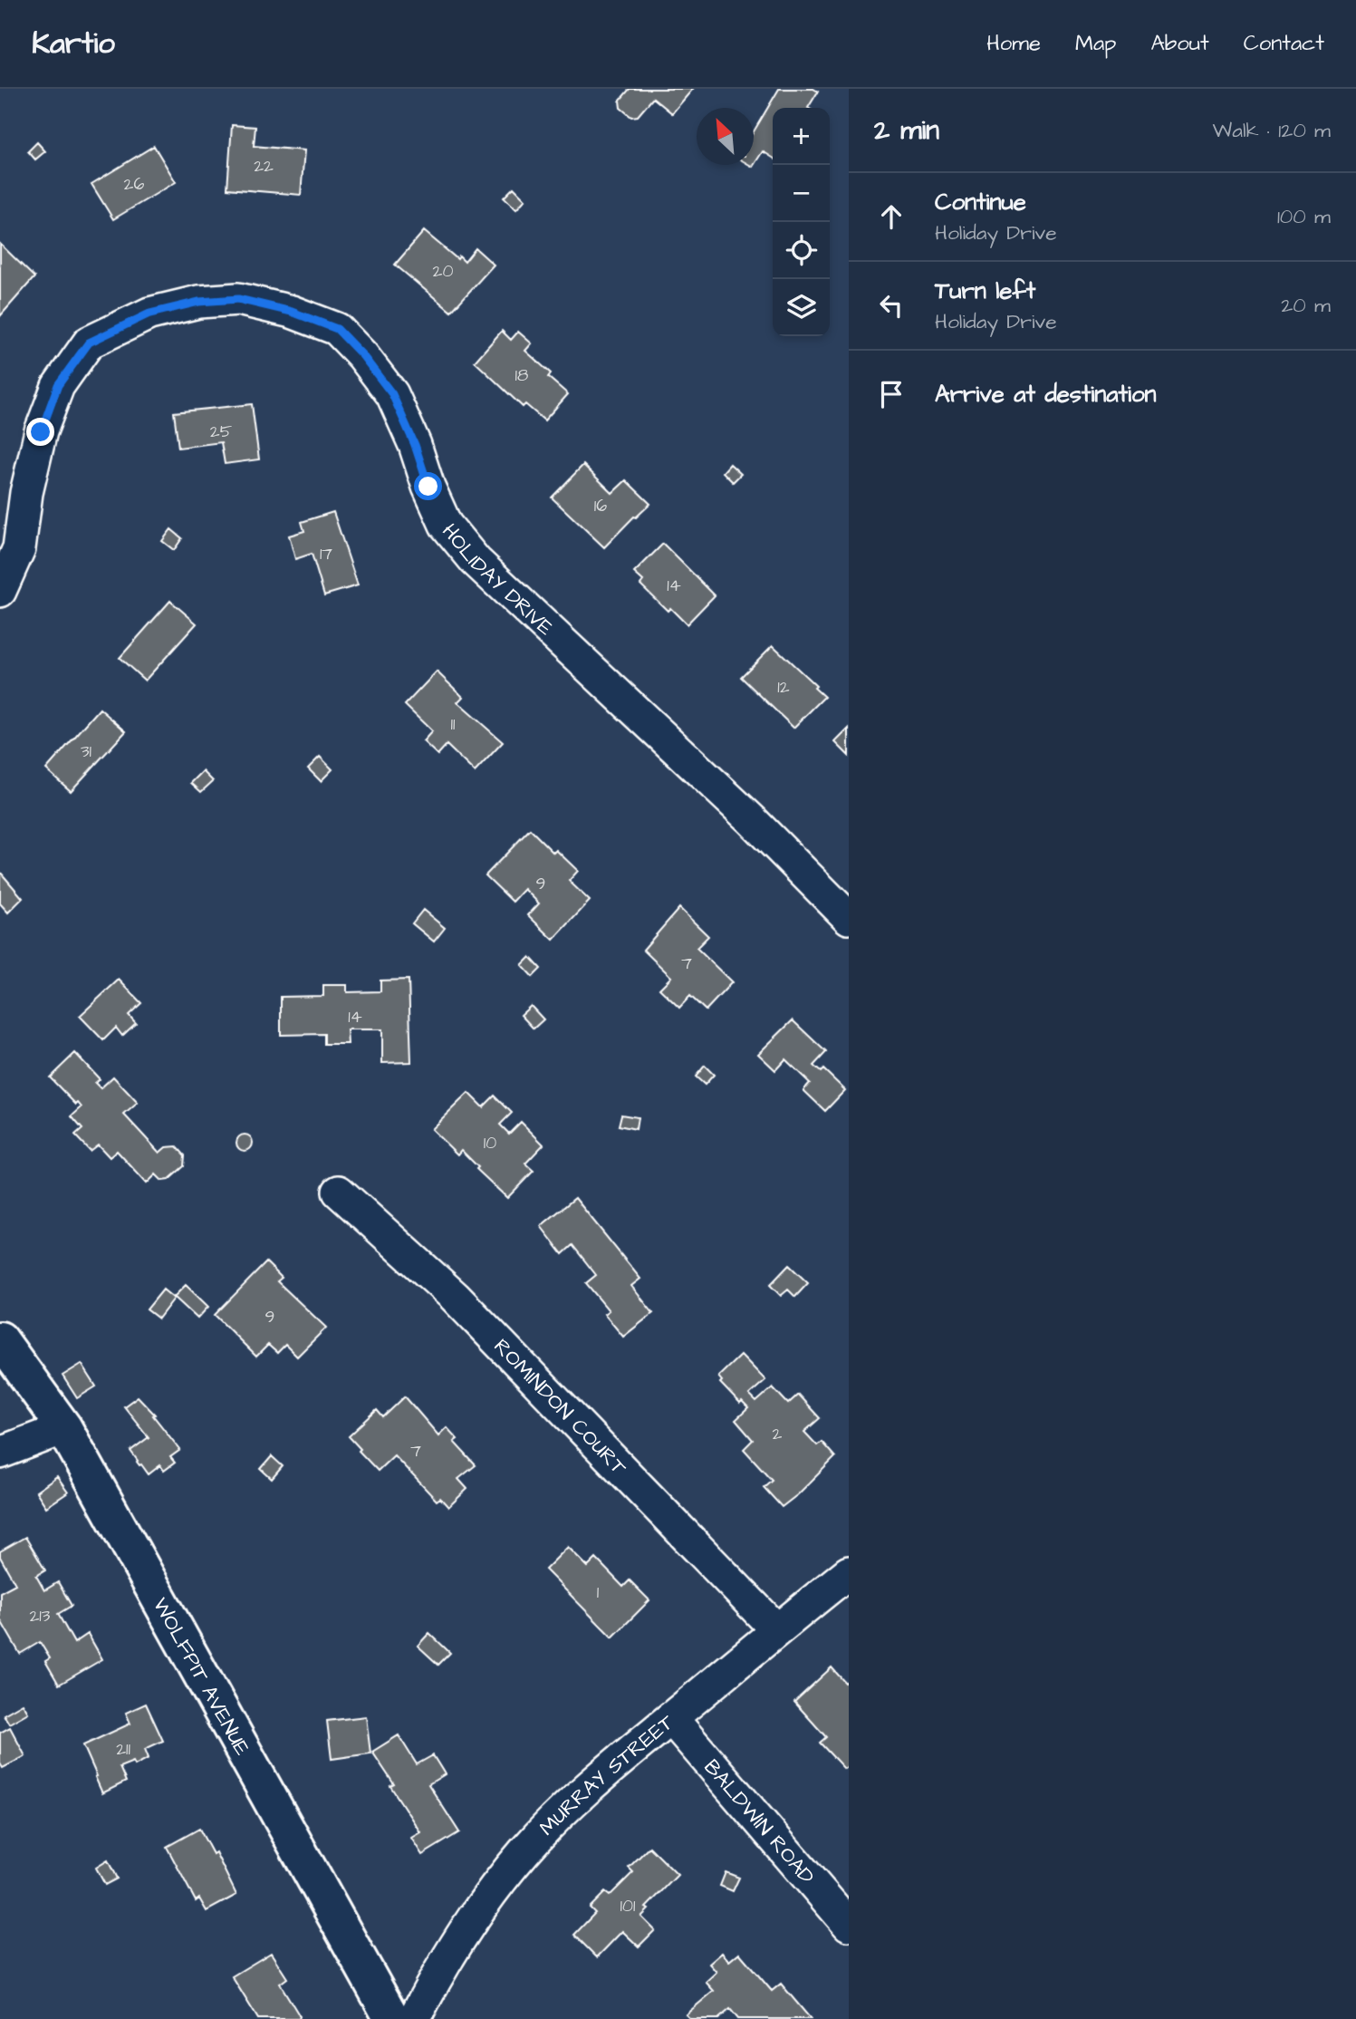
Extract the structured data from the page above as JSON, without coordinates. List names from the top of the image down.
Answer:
{
  "streets": {
    "street": [
      "HOLIDAY DRIVE",
      "ROMINDON COURT",
      "WOLFPIT AVENUE",
      "MURRAY STREET",
      "BALDWIN ROAD"
    ]
  },
  "crossings": [
    ["ROMINDON COURT", "MURRAY STREET"],
    ["MURRAY STREET", "BALDWIN ROAD"]
  ],
  "house_numbers": [
    "22",
    "26",
    "20",
    "18",
    "25",
    "16",
    "17",
    "14",
    "12",
    "11",
    "31",
    "9",
    "7",
    "14",
    "10",
    "9",
    "2",
    "7",
    "1",
    "213",
    "211",
    "101"
  ],
  "north": "top left",
  "page": {
    "header": "Kartio",
    "nav": [
      "Home",
      "Map",
      "About",
      "Contact"
    ],
    "heading": ["2 min", "Walk · 120 m"],
    "map_buttons": ["+", "−"],
    "list": [
      ["Continue", "Holiday Drive", "100 m"],
      ["Turn left", "Holiday Drive", "20 m"],
      "Arrive at destination"
    ]
  }
}
